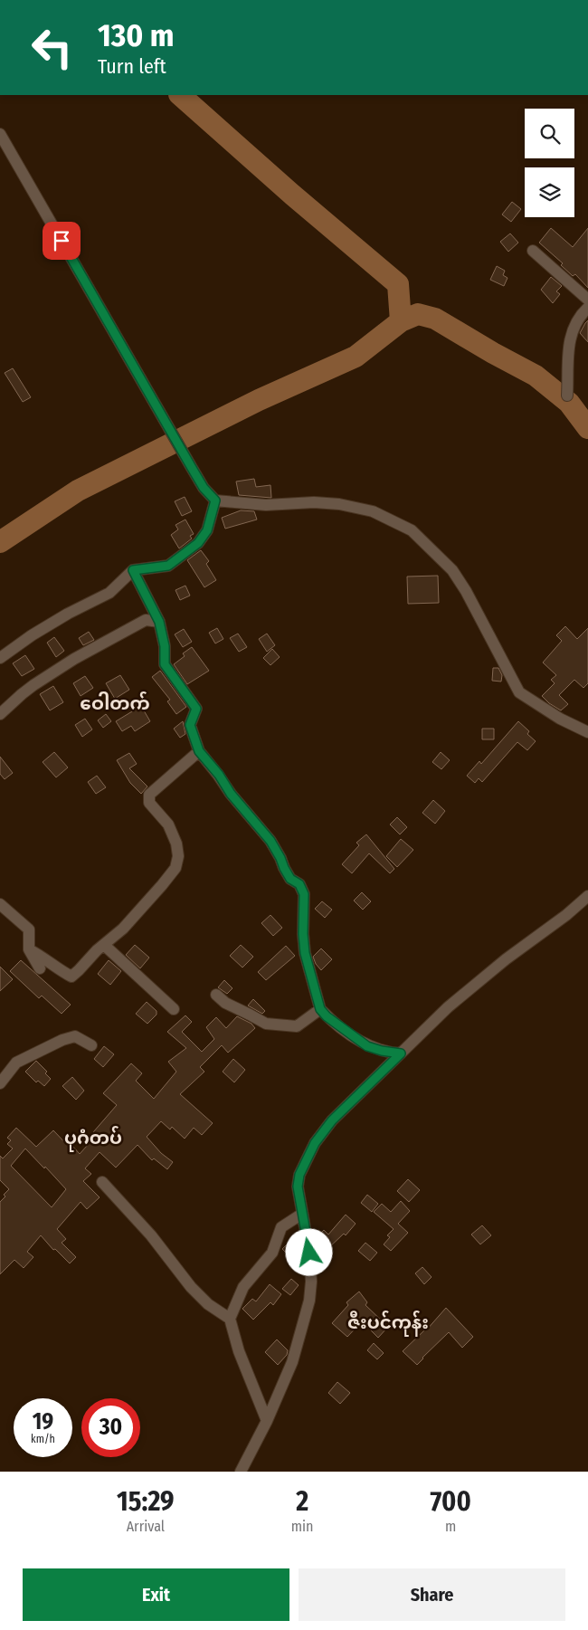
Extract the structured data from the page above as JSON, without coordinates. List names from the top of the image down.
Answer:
{
  "districts": ["ဝေါတက်", "ပုဂံတပ်", "ဇီးပင်ကုန်း"],
  "page": {
    "turn": ["130 m", "Turn left"],
    "speed": "19 km/h",
    "limit": "30",
    "eta": [
      "15:29",
      "Arrival",
      "2",
      "min",
      "700",
      "m"
    ],
    "buttons": ["Exit", "Share"]
  }
}
